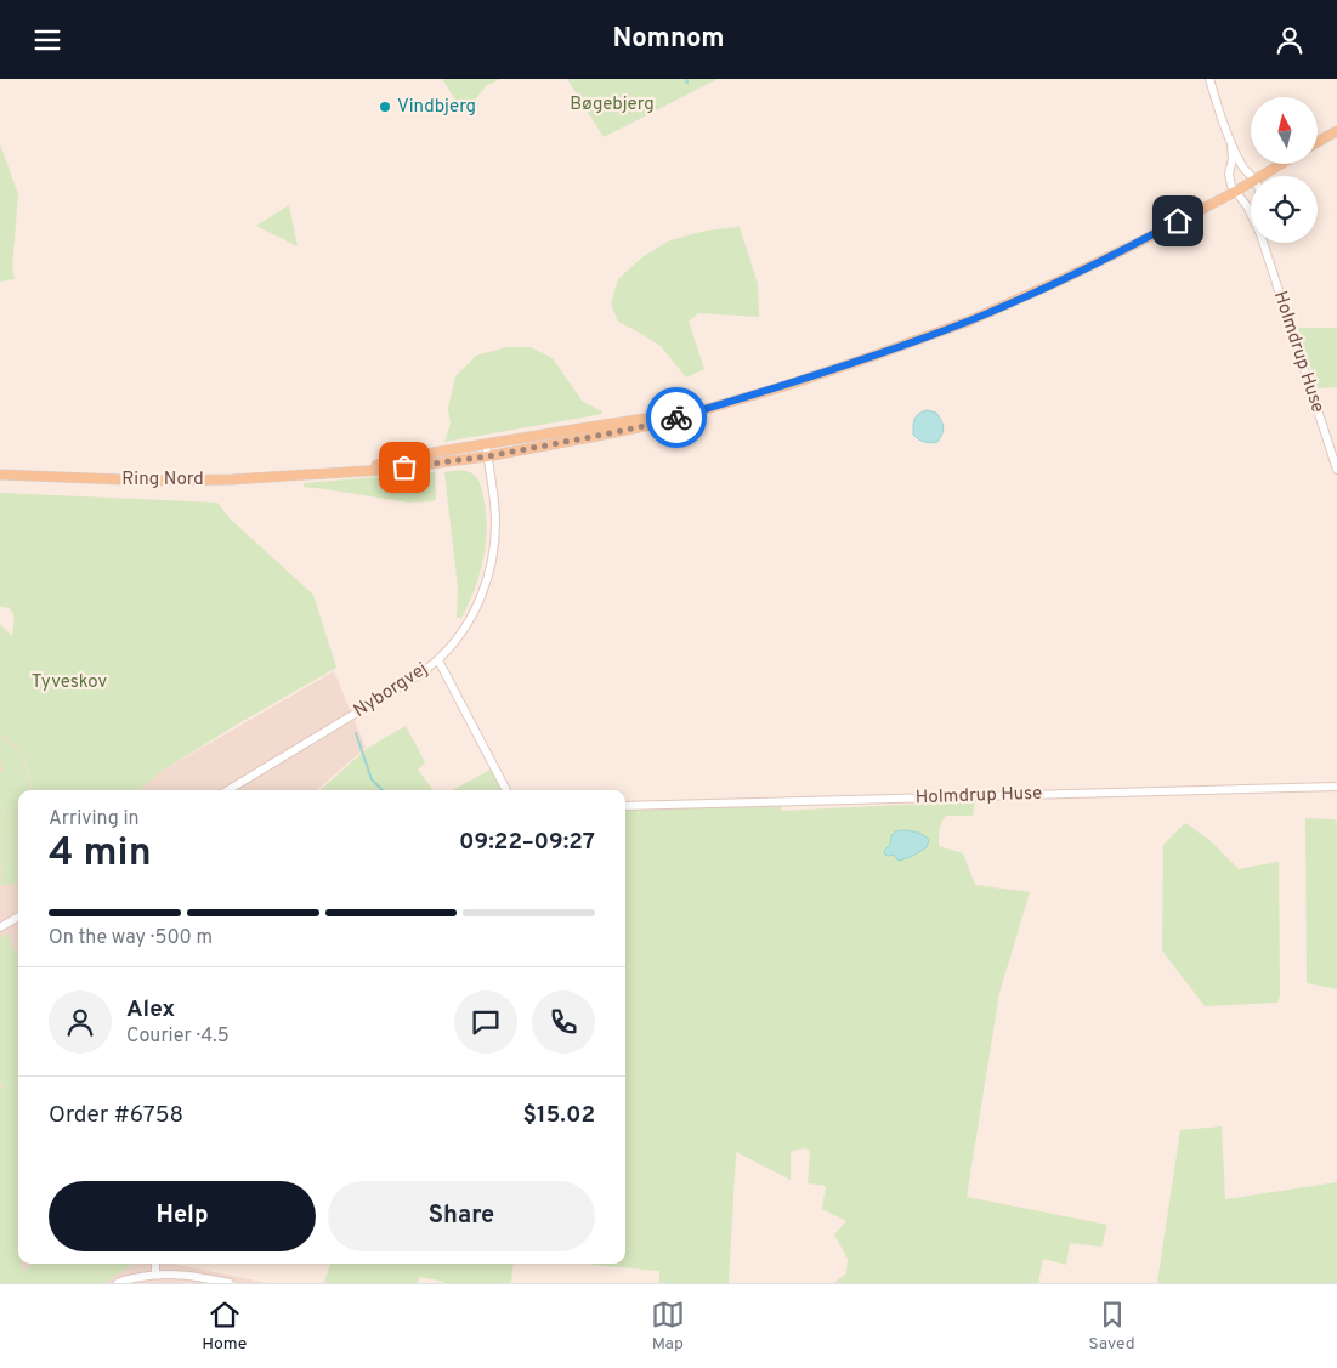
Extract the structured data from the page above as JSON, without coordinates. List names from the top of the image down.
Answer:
{
  "streets": {
    "main road": ["Ring Nord"],
    "street": ["Holmdrup Huse", "Nyborgvej"]
  },
  "crossings": [
    ["Ring Nord", "Nyborgvej"]
  ],
  "parks": ["Bøgebjerg", "Tyveskov"],
  "places": ["Vindbjerg"],
  "north": "top",
  "page": {
    "header": "Nomnom",
    "heading": ["4 min", "Arriving in", "09:22–09:27"],
    "panel": [
      "Alex",
      "Courier · 4.5",
      "Order #6758",
      "$15.02"
    ],
    "bar": "On the way · 500 m",
    "buttons": ["Help", "Share"],
    "tabs": ["Home", "Map", "Saved"]
  }
}
